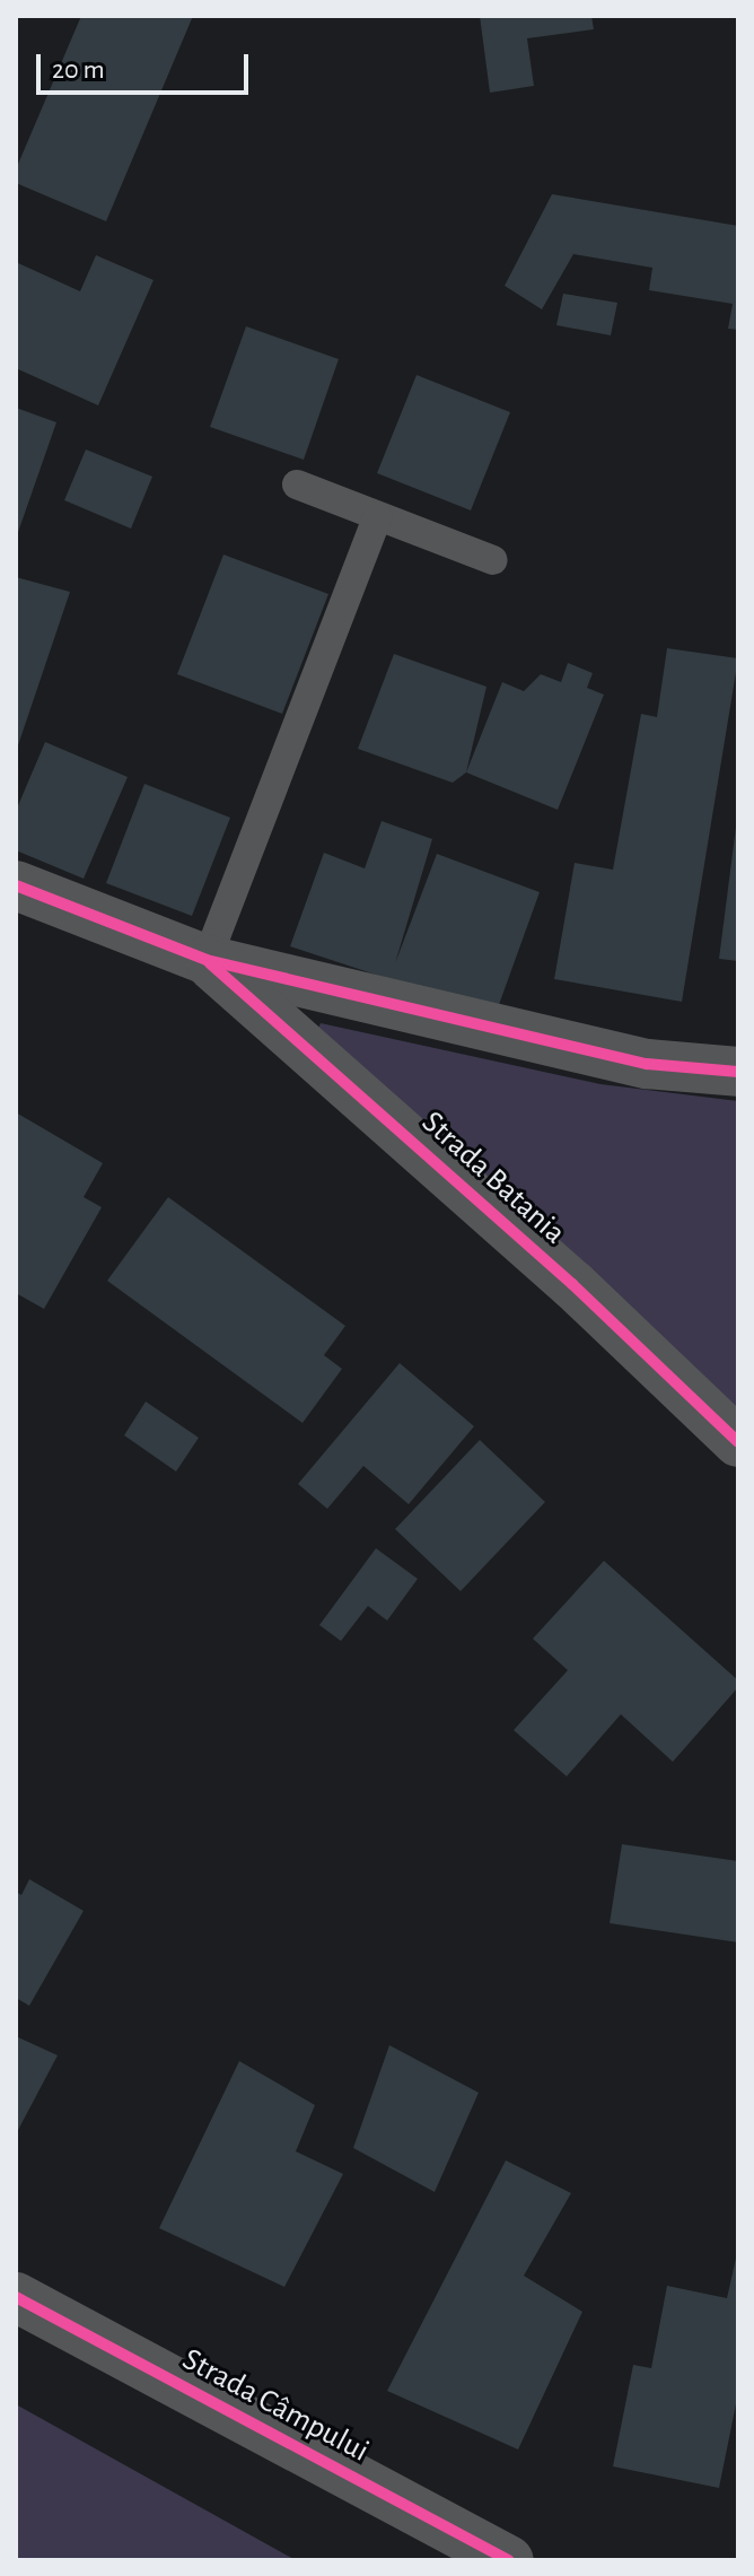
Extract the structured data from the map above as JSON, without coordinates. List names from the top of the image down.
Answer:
{
  "streets": {
    "street": ["Strada Batania", "Strada Câmpului"]
  },
  "scale_bar": "20 m"
}
